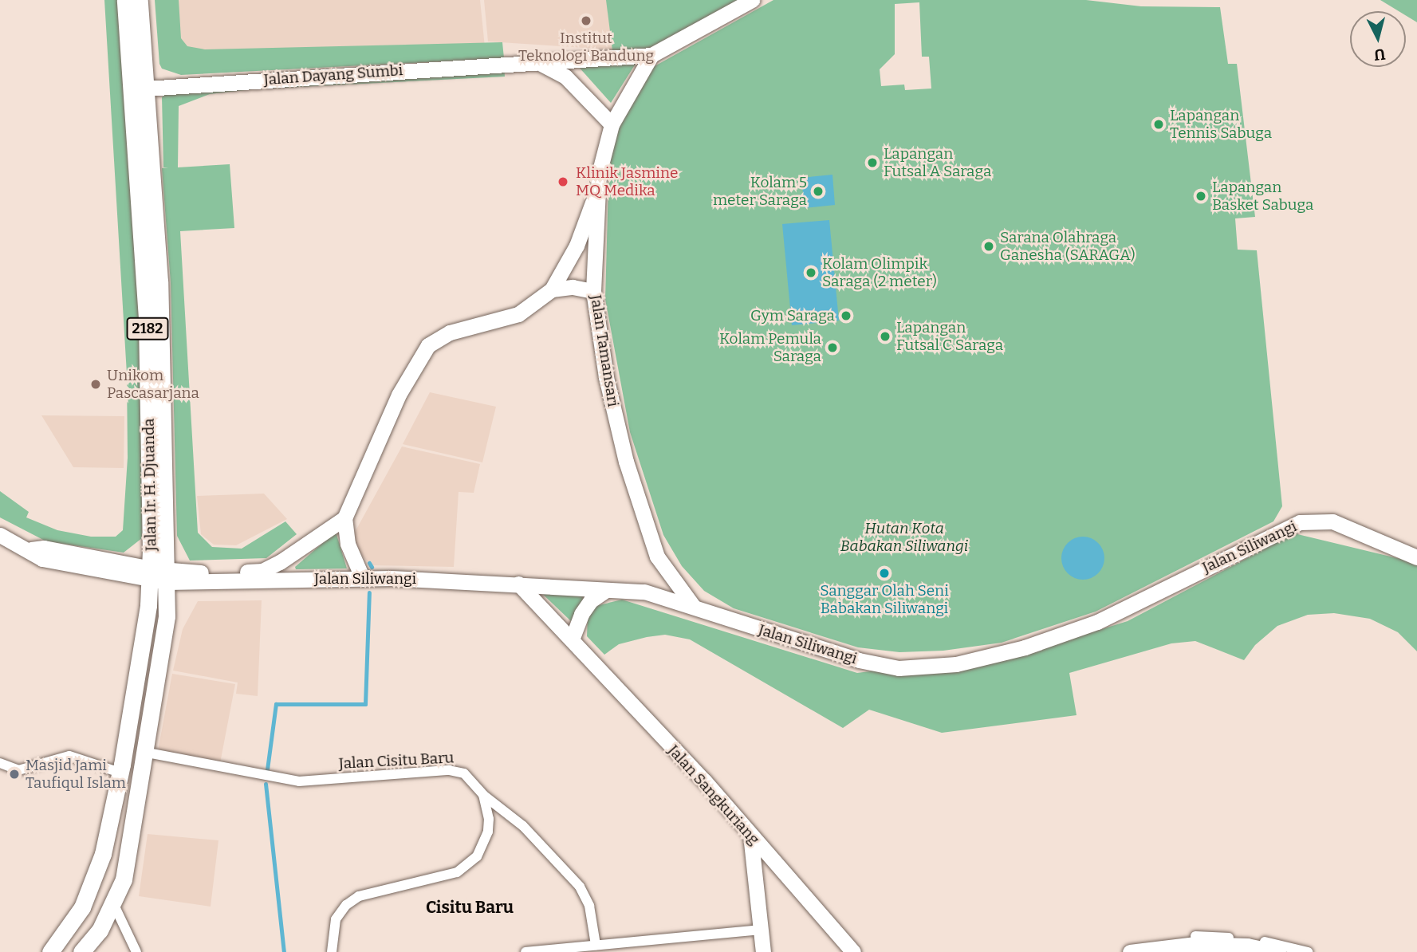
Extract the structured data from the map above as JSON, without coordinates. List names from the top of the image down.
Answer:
{
  "streets": {
    "main road": ["2182", "Jalan Ir. H. Djuanda"],
    "street": [
      "Jalan Dayang Sumbi",
      "Jalan Tamansari",
      "Jalan Siliwangi",
      "Jalan Cisitu Baru",
      "Jalan Sangkuriang"
    ]
  },
  "crossings": [
    ["Jalan Dayang Sumbi", "Jalan Tamansari"],
    ["Jalan Dayang Sumbi", "Jalan Ir. H. Djuanda"],
    ["Jalan Tamansari", "Jalan Siliwangi"],
    ["Jalan Ir. H. Djuanda", "Jalan Siliwangi"],
    ["Jalan Ir. H. Djuanda", "Jalan Cisitu Baru"],
    ["Jalan Siliwangi", "Jalan Sangkuriang"]
  ],
  "districts": ["Cisitu Baru"],
  "parks": ["Hutan Kota Babakan Siliwangi"],
  "places": [
    "Institut Teknologi Bandung",
    "Lapangan Tennis Sabuga",
    "Lapangan Futsal A Saraga",
    "Klinik Jasmine MQ Medika",
    "Kolam 5 meter Saraga",
    "Lapangan Basket Sabuga",
    "Sarana Olahraga Ganesha (SARAGA)",
    "Kolam Olimpik Saraga (2 meter)",
    "Gym Saraga",
    "Lapangan Futsal C Saraga",
    "Kolam Pemula Saraga",
    "Unikom Pascasarjana",
    "Sanggar Olah Seni Babakan Siliwangi",
    "Masjid Jami Taufiqul Islam"
  ],
  "north": "bottom"
}
